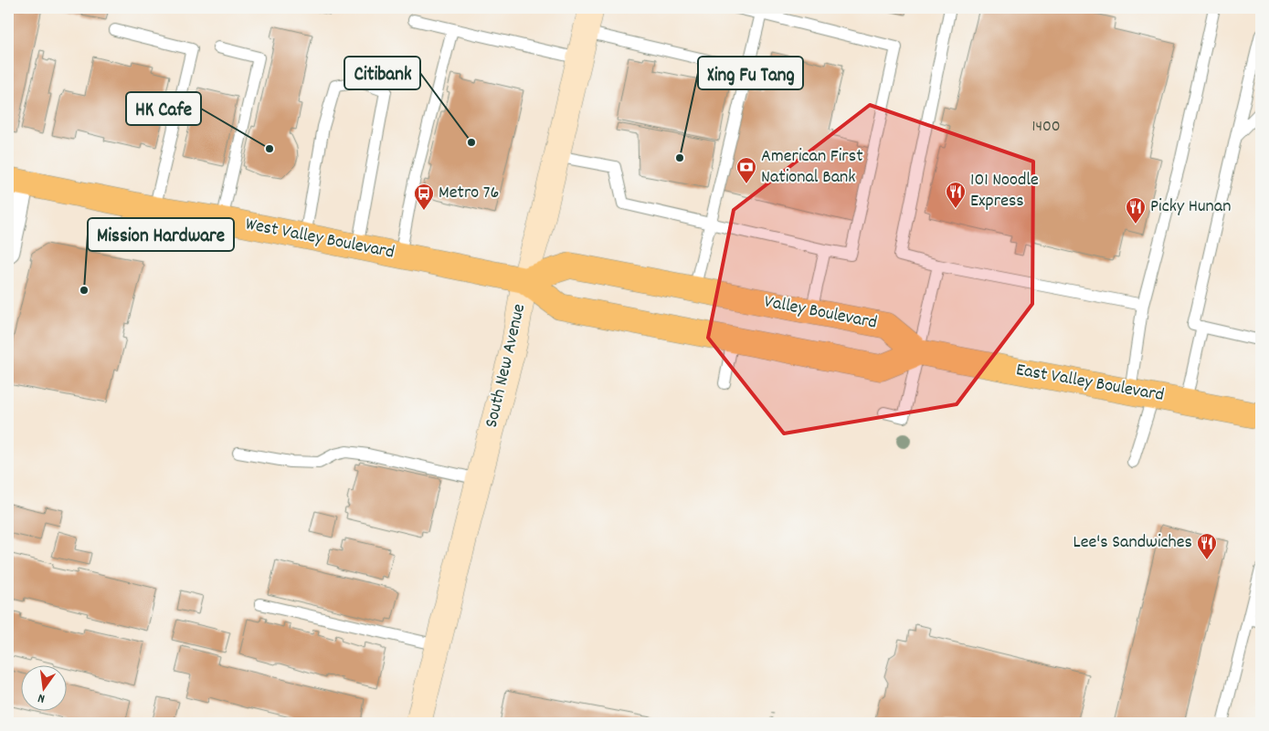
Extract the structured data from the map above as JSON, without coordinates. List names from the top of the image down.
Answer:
{
  "streets": {
    "main road": [
      "West Valley Boulevard",
      "Valley Boulevard",
      "South New Avenue",
      "East Valley Boulevard"
    ]
  },
  "crossings": [
    ["West Valley Boulevard", "Valley Boulevard"],
    ["West Valley Boulevard", "South New Avenue"],
    ["Valley Boulevard", "South New Avenue"],
    ["Valley Boulevard", "East Valley Boulevard"]
  ],
  "places": {
    "other": [
      "Citibank",
      "HK Cafe",
      "Xing Fu Tang",
      "Mission Hardware"
    ],
    "bank": ["American First National Bank"],
    "restaurant": ["101 Noodle Express", "Picky Hunan", "Lee's Sandwiches"],
    "bus stop": ["Metro 76"]
  },
  "house_numbers": ["1400"],
  "north": "bottom"
}
